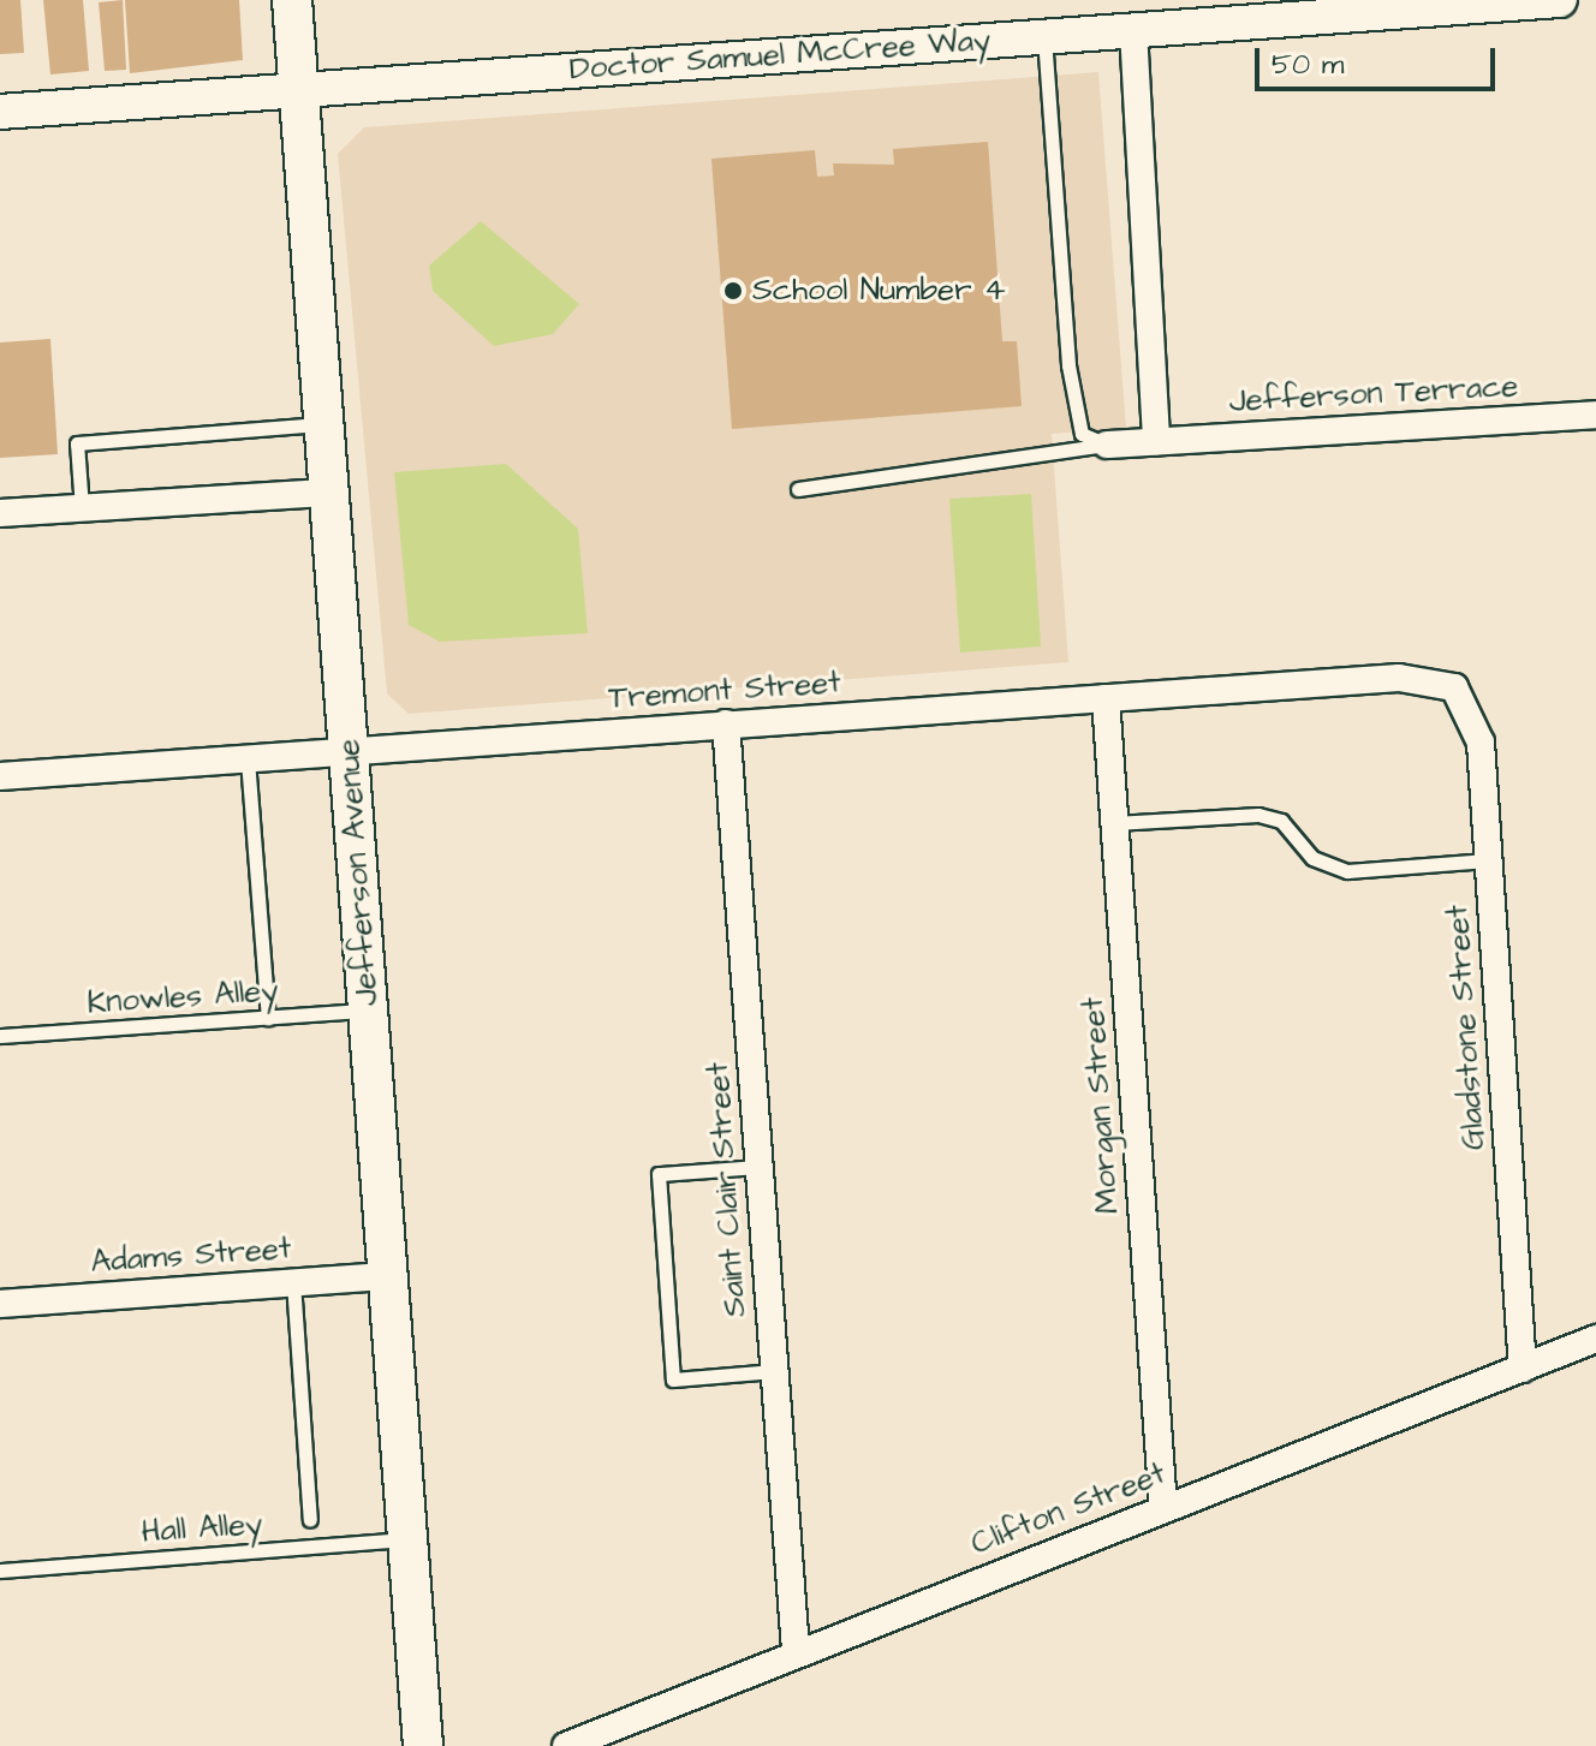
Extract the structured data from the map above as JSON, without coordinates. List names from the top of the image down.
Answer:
{
  "streets": {
    "main road": ["Jefferson Avenue"],
    "street": [
      "Doctor Samuel McCree Way",
      "Jefferson Terrace",
      "Tremont Street",
      "Gladstone Street",
      "Morgan Street",
      "Saint Clair Street",
      "Adams Street",
      "Clifton Street"
    ],
    "lane": ["Knowles Alley", "Hall Alley"]
  },
  "crossings": [
    ["Doctor Samuel McCree Way", "Jefferson Avenue"],
    ["Tremont Street", "Jefferson Avenue"],
    ["Tremont Street", "Gladstone Street"],
    ["Tremont Street", "Morgan Street"],
    ["Tremont Street", "Saint Clair Street"],
    ["Jefferson Avenue", "Knowles Alley"],
    ["Jefferson Avenue", "Adams Street"],
    ["Jefferson Avenue", "Hall Alley"],
    ["Gladstone Street", "Clifton Street"],
    ["Morgan Street", "Clifton Street"],
    ["Saint Clair Street", "Clifton Street"]
  ],
  "places": ["School Number 4"],
  "scale_bar": "50 m"
}
